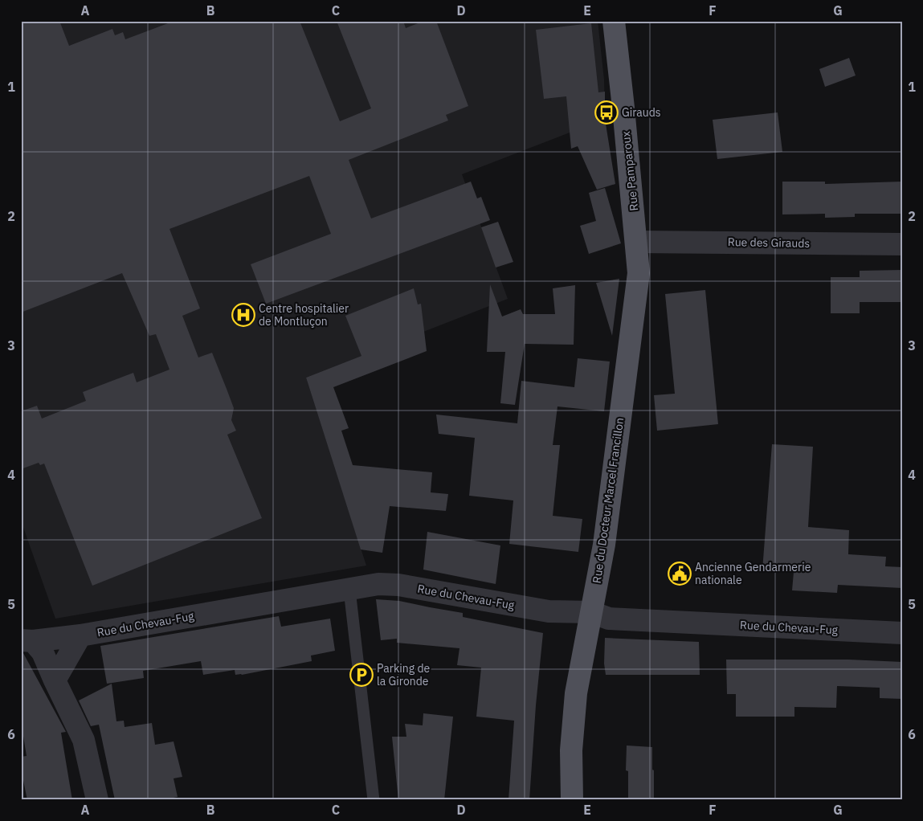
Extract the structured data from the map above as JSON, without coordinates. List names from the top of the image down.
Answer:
{
  "streets": {
    "main road": ["Rue Pamparoux", "Rue du Docteur Marcel Francillon"],
    "street": ["Rue des Girauds", "Rue du Chevau-Fug"]
  },
  "crossings": [
    ["Rue Pamparoux", "Rue des Girauds"],
    ["Rue Pamparoux", "Rue du Docteur Marcel Francillon"],
    ["Rue du Docteur Marcel Francillon", "Rue du Chevau-Fug"]
  ],
  "places": {
    "bus stop": ["Girauds"],
    "hospital": ["Centre hospitalier de Montluçon"],
    "public building": ["Ancienne Gendarmerie nationale"],
    "parking": ["Parking de la Gironde"]
  },
  "grid": {
    "columns": [
      "A",
      "B",
      "C",
      "D",
      "E",
      "F",
      "G"
    ],
    "rows": [
      "1",
      "2",
      "3",
      "4",
      "5",
      "6"
    ]
  }
}
